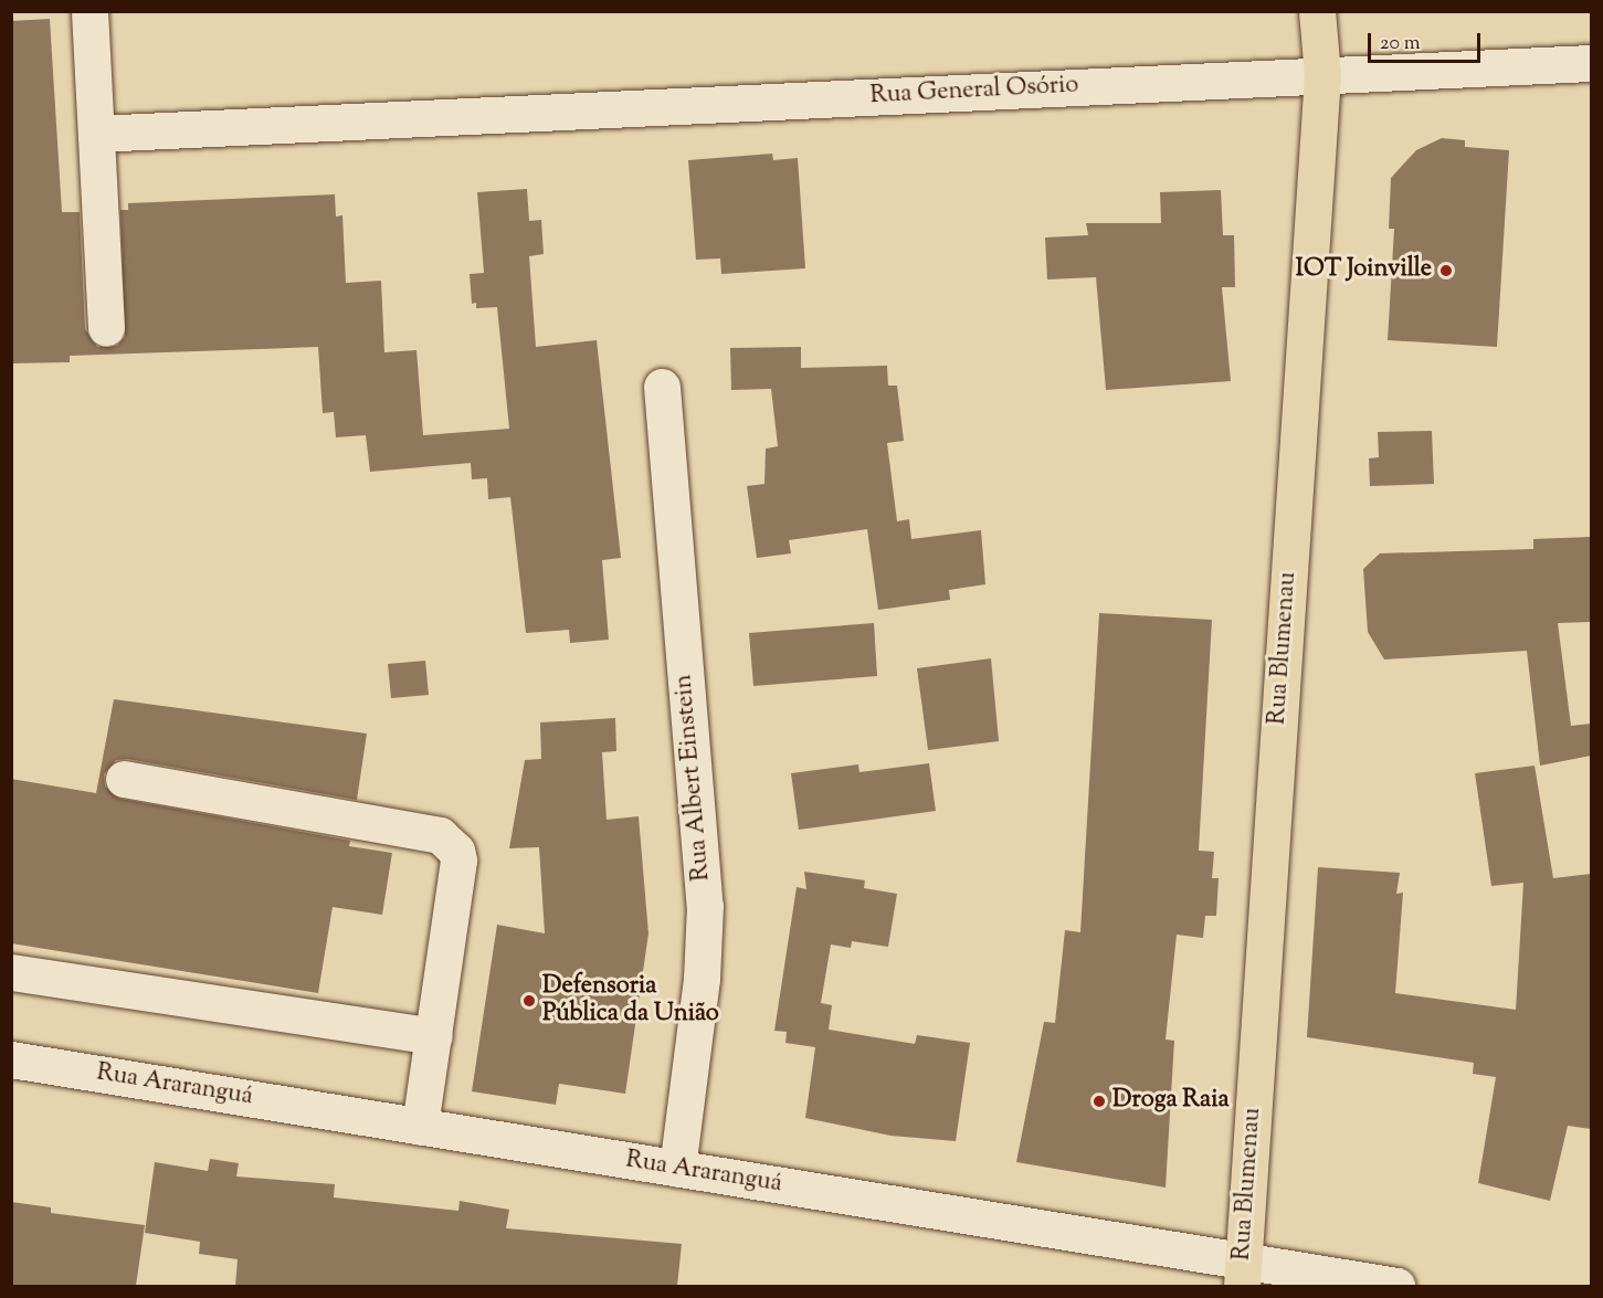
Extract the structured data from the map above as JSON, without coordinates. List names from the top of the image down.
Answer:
{
  "streets": {
    "main road": ["Rua Blumenau"],
    "street": ["Rua General Osório", "Rua Albert Einstein", "Rua Araranguá"]
  },
  "crossings": [
    ["Rua General Osório", "Rua Blumenau"],
    ["Rua Blumenau", "Rua Araranguá"],
    ["Rua Albert Einstein", "Rua Araranguá"]
  ],
  "places": ["IOT Joinville", "Defensoria Pública da União", "Droga Raia"],
  "scale_bar": "20 m"
}
